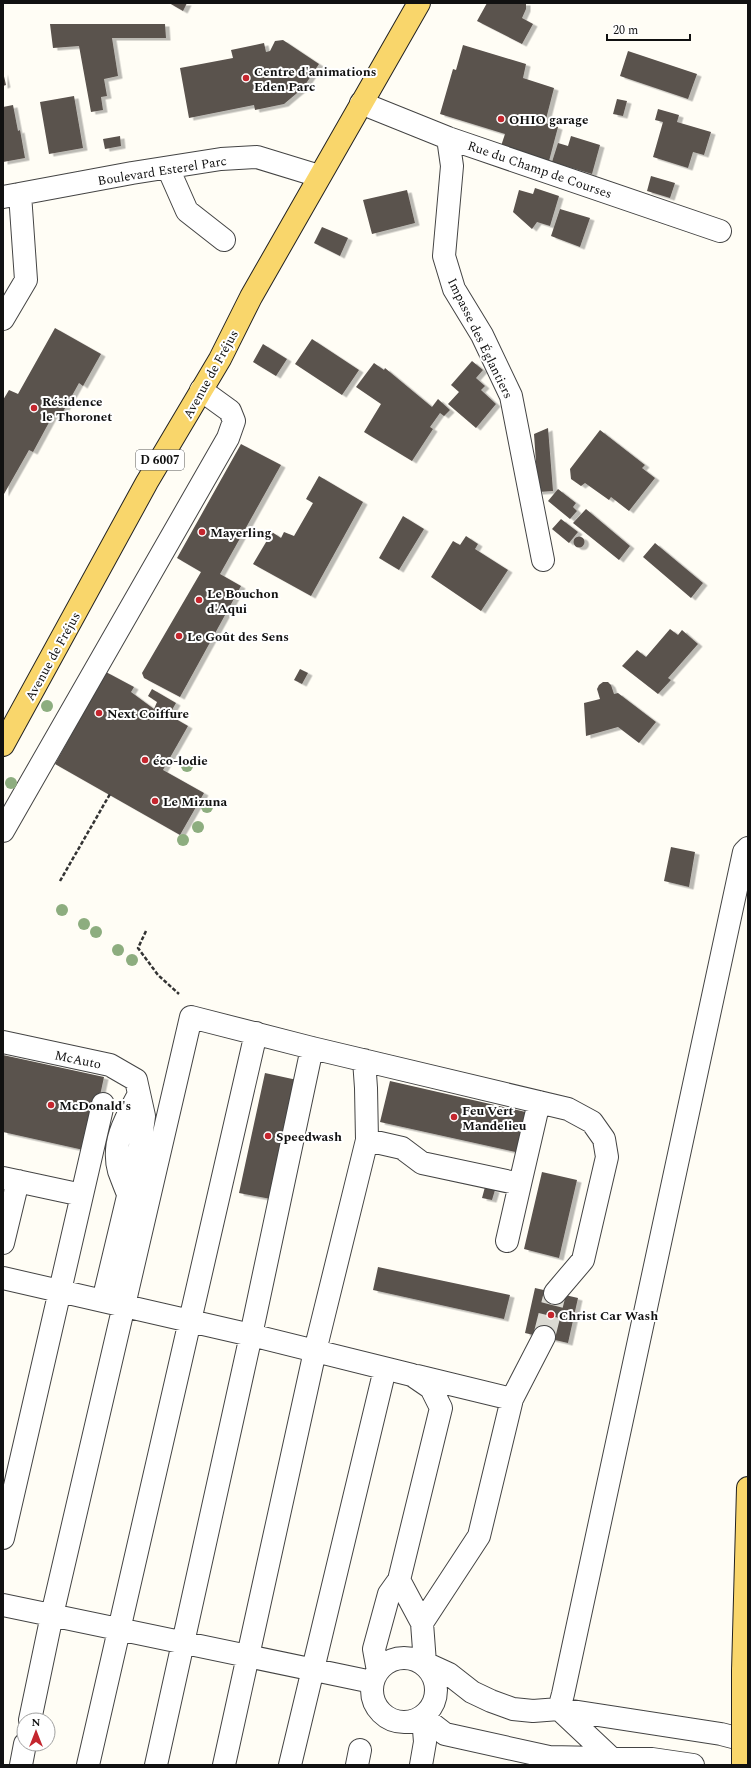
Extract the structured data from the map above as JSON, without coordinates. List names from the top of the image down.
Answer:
{
  "streets": {
    "main road": ["Avenue de Fréjus", "D 6007"],
    "street": [
      "Rue du Champ de Courses",
      "Boulevard Esterel Parc",
      "Impasse des Églantiers",
      "McAuto"
    ]
  },
  "crossings": [
    ["Rue du Champ de Courses", "Impasse des Églantiers"],
    ["Rue du Champ de Courses", "Avenue de Fréjus"],
    ["Boulevard Esterel Parc", "Avenue de Fréjus"]
  ],
  "places": [
    "Centre d'animations Eden Parc",
    "OHIO garage",
    "Résidence le Thoronet",
    "Mayerling",
    "Le Bouchon d'Aqui",
    "Le Goût des Sens",
    "Next Coiffure",
    "éco-lodie",
    "Le Mizuna",
    "McDonald's",
    "Feu Vert Mandelieu",
    "Speedwash",
    "Christ Car Wash"
  ],
  "scale_bar": "20 m",
  "north": "top"
}
